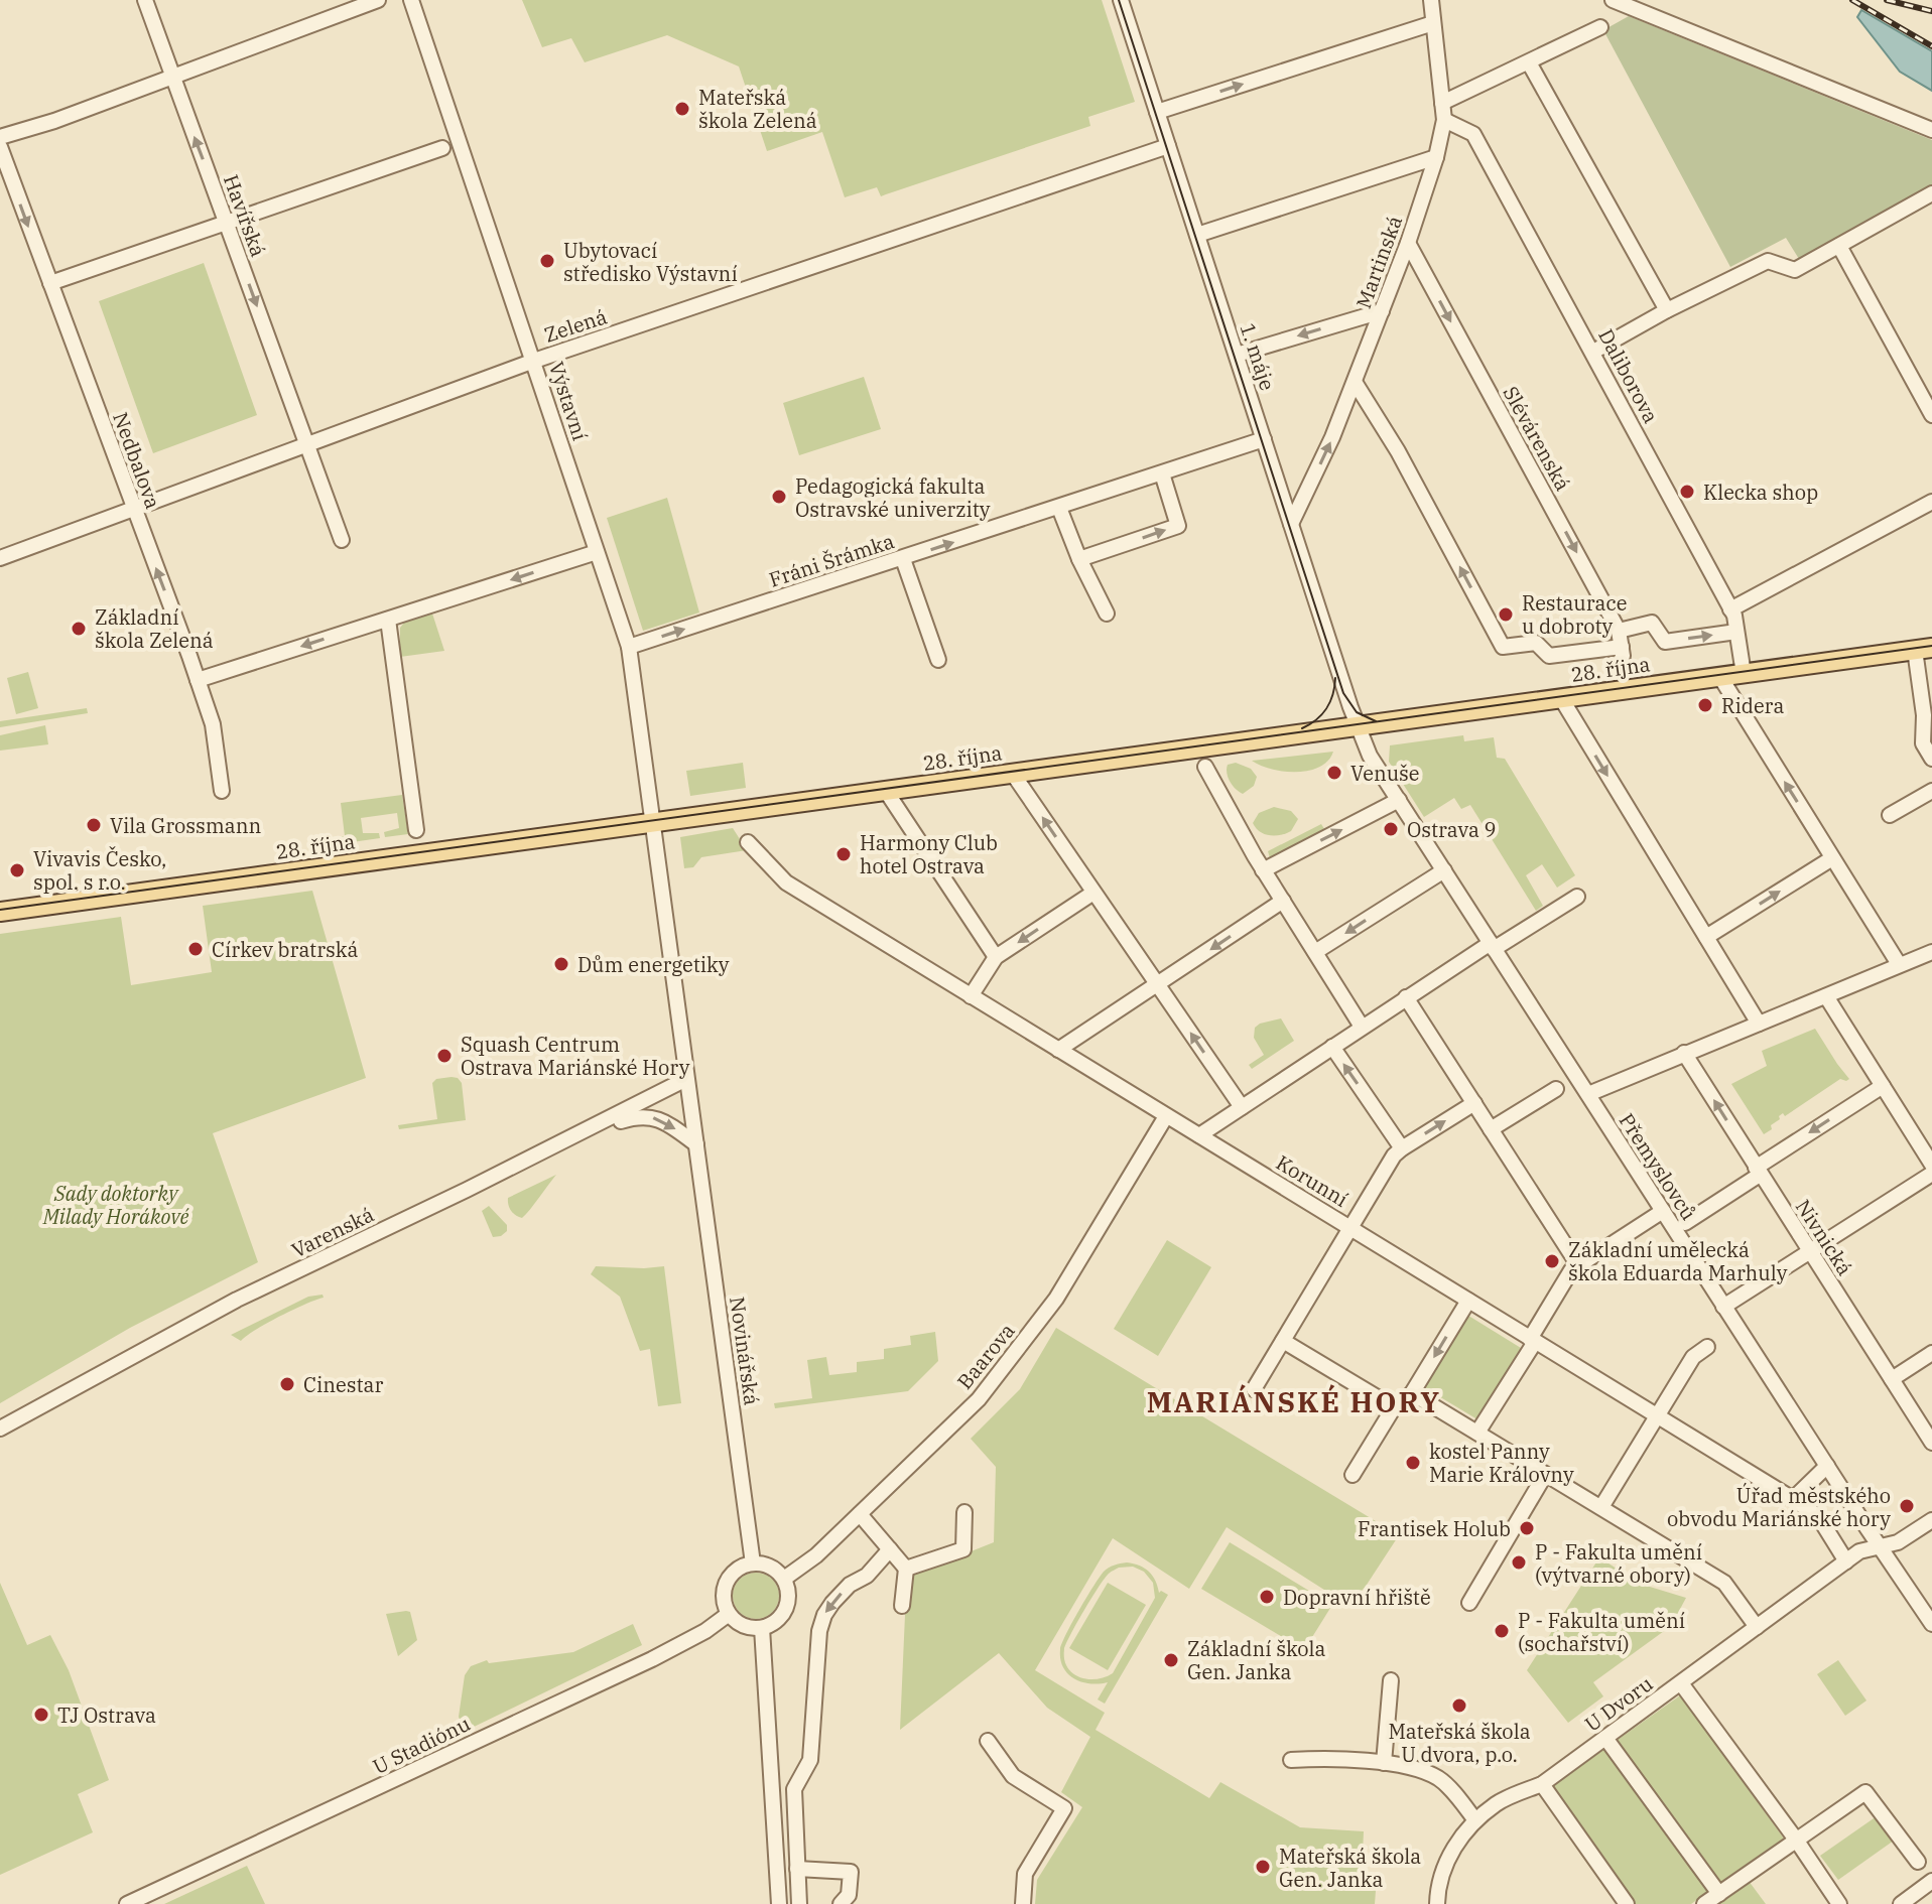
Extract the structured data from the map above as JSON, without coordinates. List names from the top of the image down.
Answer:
{
  "streets": {
    "main road": ["28. října"],
    "street": [
      "Havířská",
      "Martinská",
      "Zelená",
      "1. máje",
      "Daliborova",
      "Výstavní",
      "Slévárenská",
      "Nedbalova",
      "Fráni Šrámka",
      "Přemyslovců",
      "Korunní",
      "Varenská",
      "Nivnická",
      "Novinářská",
      "Baarova",
      "U Dvoru",
      "U Stadiónu"
    ]
  },
  "crossings": [
    ["Havířská", "Zelená"],
    ["Martinská", "1. máje"],
    ["Martinská", "Daliborova"],
    ["Martinská", "Slévárenská"],
    ["Zelená", "1. máje"],
    ["Zelená", "Výstavní"],
    ["Zelená", "Nedbalova"],
    ["1. máje", "Fráni Šrámka"],
    ["1. máje", "28. října"],
    ["1. máje", "Přemyslovců"],
    ["Daliborova", "28. října"],
    ["Výstavní", "Fráni Šrámka"],
    ["Výstavní", "28. října"],
    ["Výstavní", "Novinářská"],
    ["28. října", "Přemyslovců"],
    ["28. října", "Novinářská"],
    ["Přemyslovců", "U Dvoru"],
    ["Korunní", "Baarova"],
    ["Korunní", "U Dvoru"],
    ["Varenská", "Novinářská"],
    ["Novinářská", "Baarova"],
    ["Novinářská", "U Stadiónu"],
    ["Baarova", "U Stadiónu"]
  ],
  "one_way": ["Fráni Šrámka"],
  "districts": ["MARIÁNSKÉ HORY"],
  "parks": ["Sady doktorky Milady Horákové"],
  "places": [
    "Mateřská škola Zelená",
    "Ubytovací středisko Výstavní",
    "Klecka shop",
    "Pedagogická fakulta Ostravské univerzity",
    "Restaurace u dobroty",
    "Základní škola Zelená",
    "Ridera",
    "Venuše",
    "Vila Grossmann",
    "Ostrava 9",
    "Harmony Club hotel Ostrava",
    "Vivavis Česko, spol. s r.o.",
    "Církev bratrská",
    "Dům energetiky",
    "Squash Centrum Ostrava Mariánské Hory",
    "Základní umělecká škola Eduarda Marhuly",
    "Cinestar",
    "kostel Panny Marie Královny",
    "Úřad městského obvodu Mariánské hory",
    "Frantisek Holub",
    "P - Fakulta umění (výtvarné obory)",
    "Dopravní hřiště",
    "P - Fakulta umění (sochařství)",
    "Základní škola Gen. Janka",
    "Mateřská škola U dvora, p.o.",
    "TJ Ostrava",
    "Mateřská škola Gen. Janka"
  ]
}
